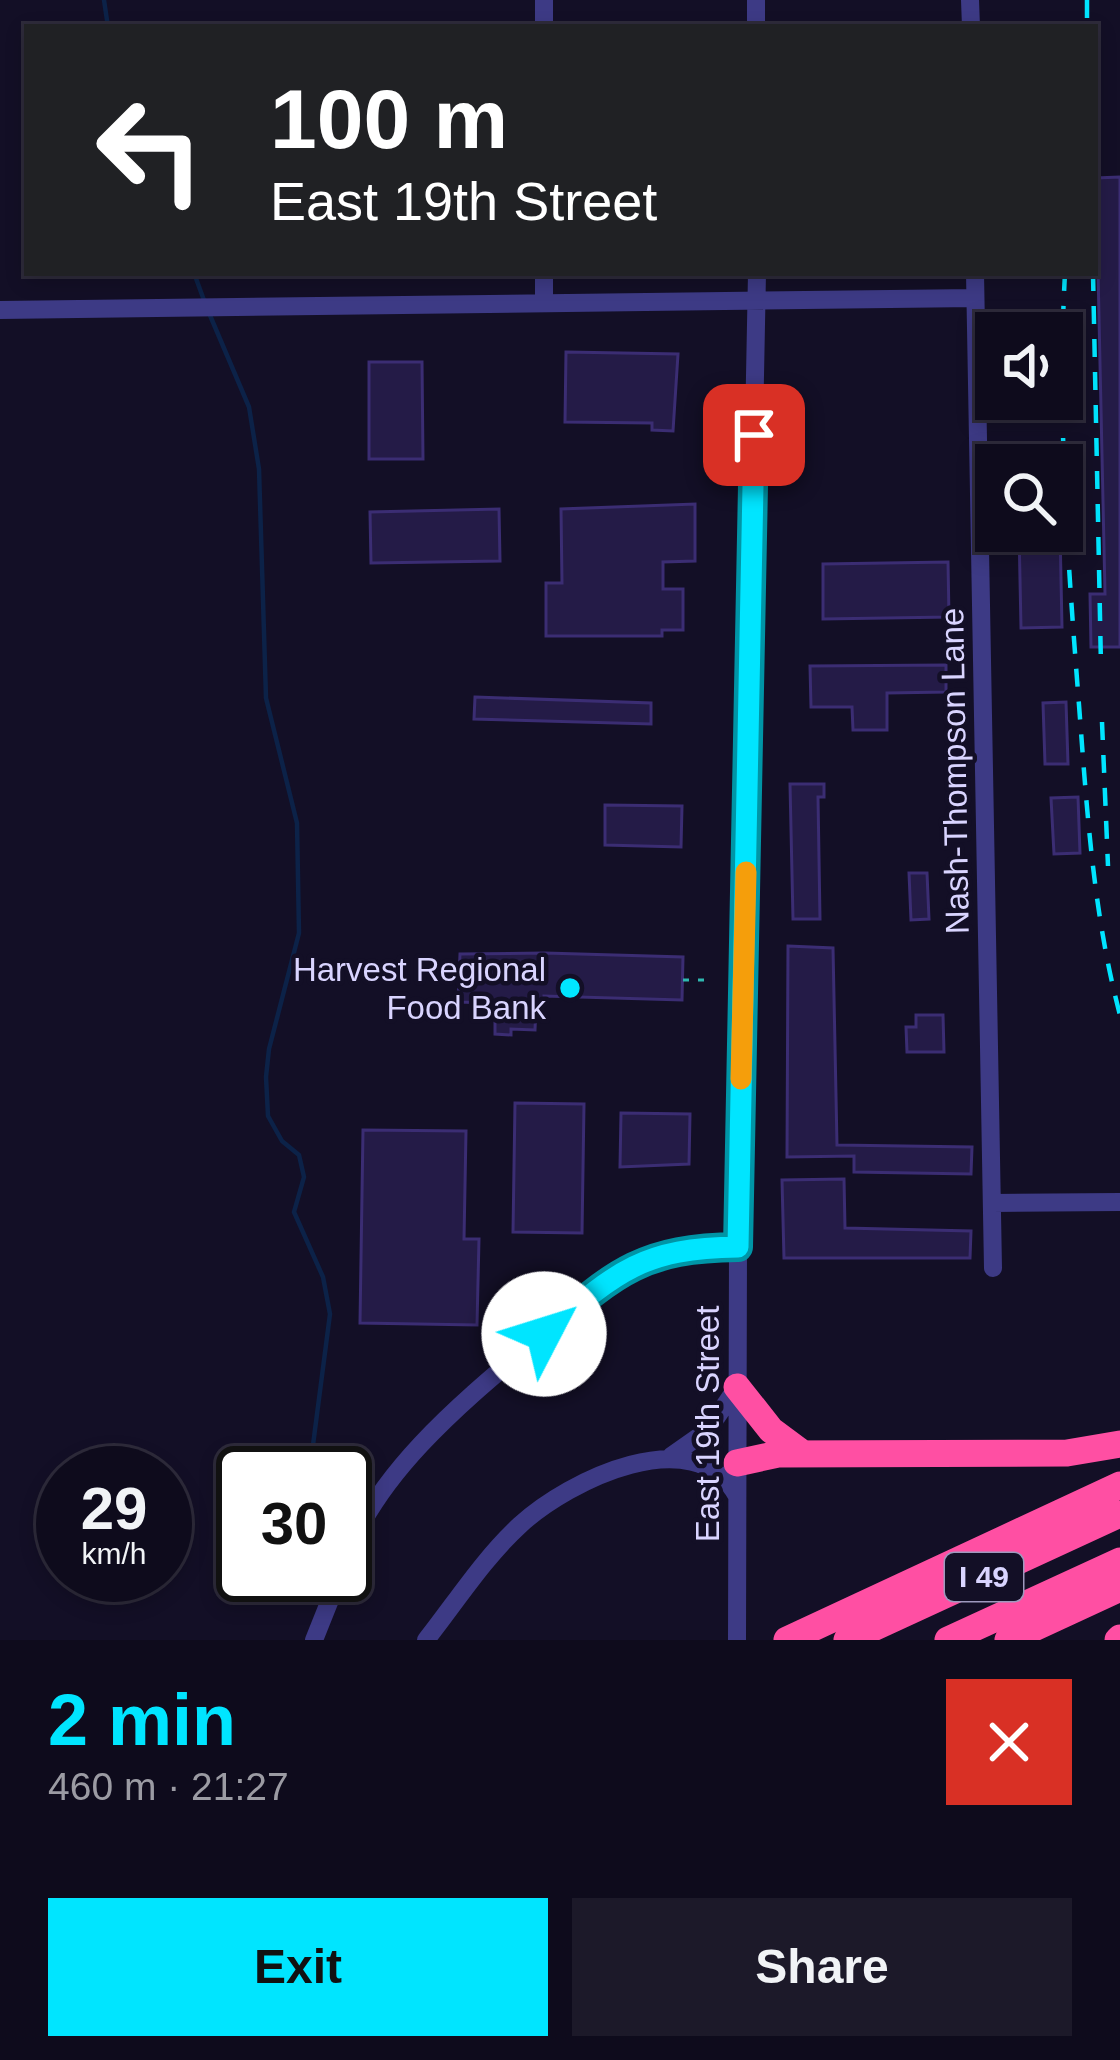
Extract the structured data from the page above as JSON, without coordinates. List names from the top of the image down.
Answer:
{
  "streets": {
    "highway": ["I 49"],
    "street": ["Nash-Thompson Lane", "East 19th Street"]
  },
  "places": ["Harvest Regional Food Bank"],
  "page": {
    "turn": ["100 m", "East 19th Street"],
    "speed": "29 km/h",
    "limit": "30",
    "heading": ["2 min", "460 m · 21:27"],
    "buttons": ["Exit", "Share"]
  }
}
